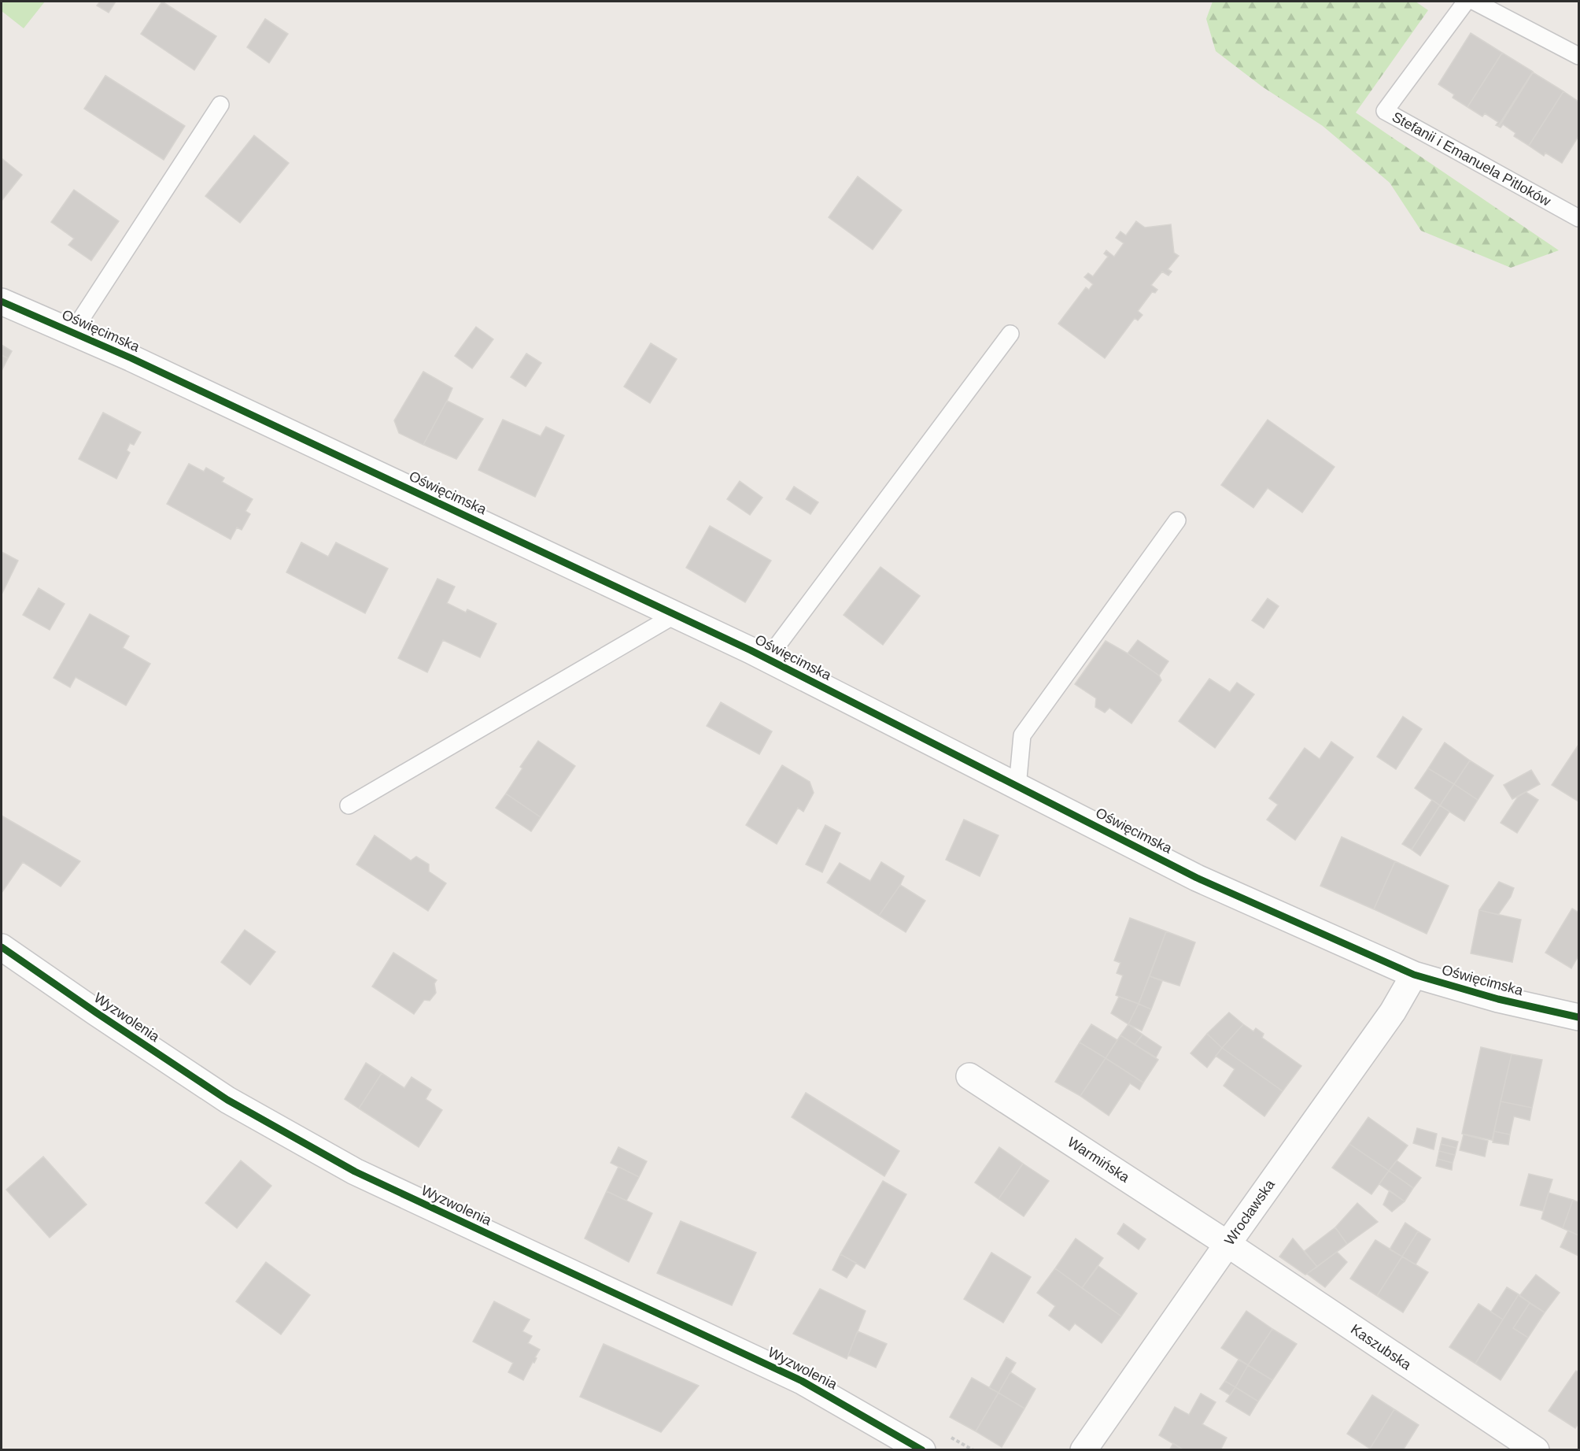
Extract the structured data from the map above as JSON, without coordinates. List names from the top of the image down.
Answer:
{
  "streets": {
    "street": [
      "Oświęcimska",
      "Wyzwolenia",
      "Warmińska",
      "Wrocławska",
      "Kaszubska"
    ],
    "lane": ["Stefanii i Emanuela Pitloków"]
  },
  "crossings": [
    ["Oświęcimska", "Wrocławska"],
    ["Warmińska", "Wrocławska"],
    ["Warmińska", "Kaszubska"],
    ["Wrocławska", "Kaszubska"]
  ]
}
